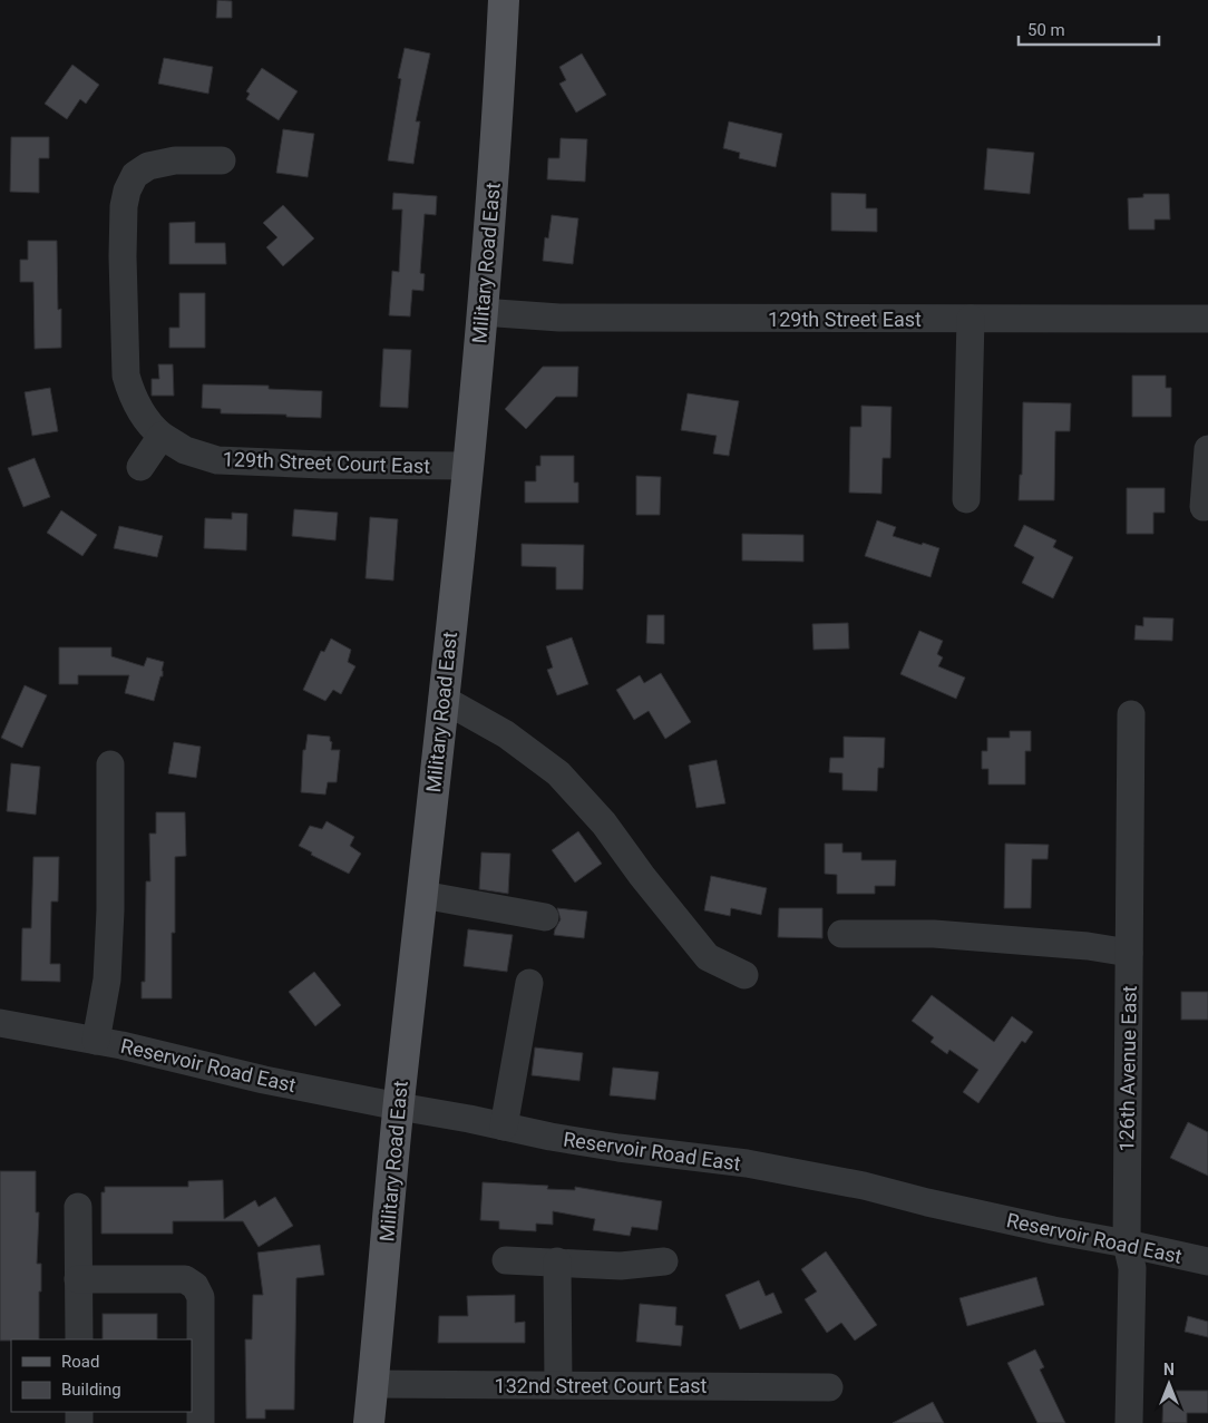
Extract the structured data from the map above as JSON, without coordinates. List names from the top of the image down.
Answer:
{
  "streets": {
    "main road": ["Military Road East"],
    "street": [
      "129th Street East",
      "129th Street Court East",
      "Reservoir Road East",
      "126th Avenue East",
      "132nd Street Court East"
    ]
  },
  "crossings": [
    ["Military Road East", "129th Street East"],
    ["Military Road East", "129th Street Court East"],
    ["Military Road East", "Reservoir Road East"],
    ["Military Road East", "132nd Street Court East"],
    ["Reservoir Road East", "126th Avenue East"]
  ],
  "legend": ["Road", "Building"],
  "scale_bar": "50 m",
  "north": "top"
}
